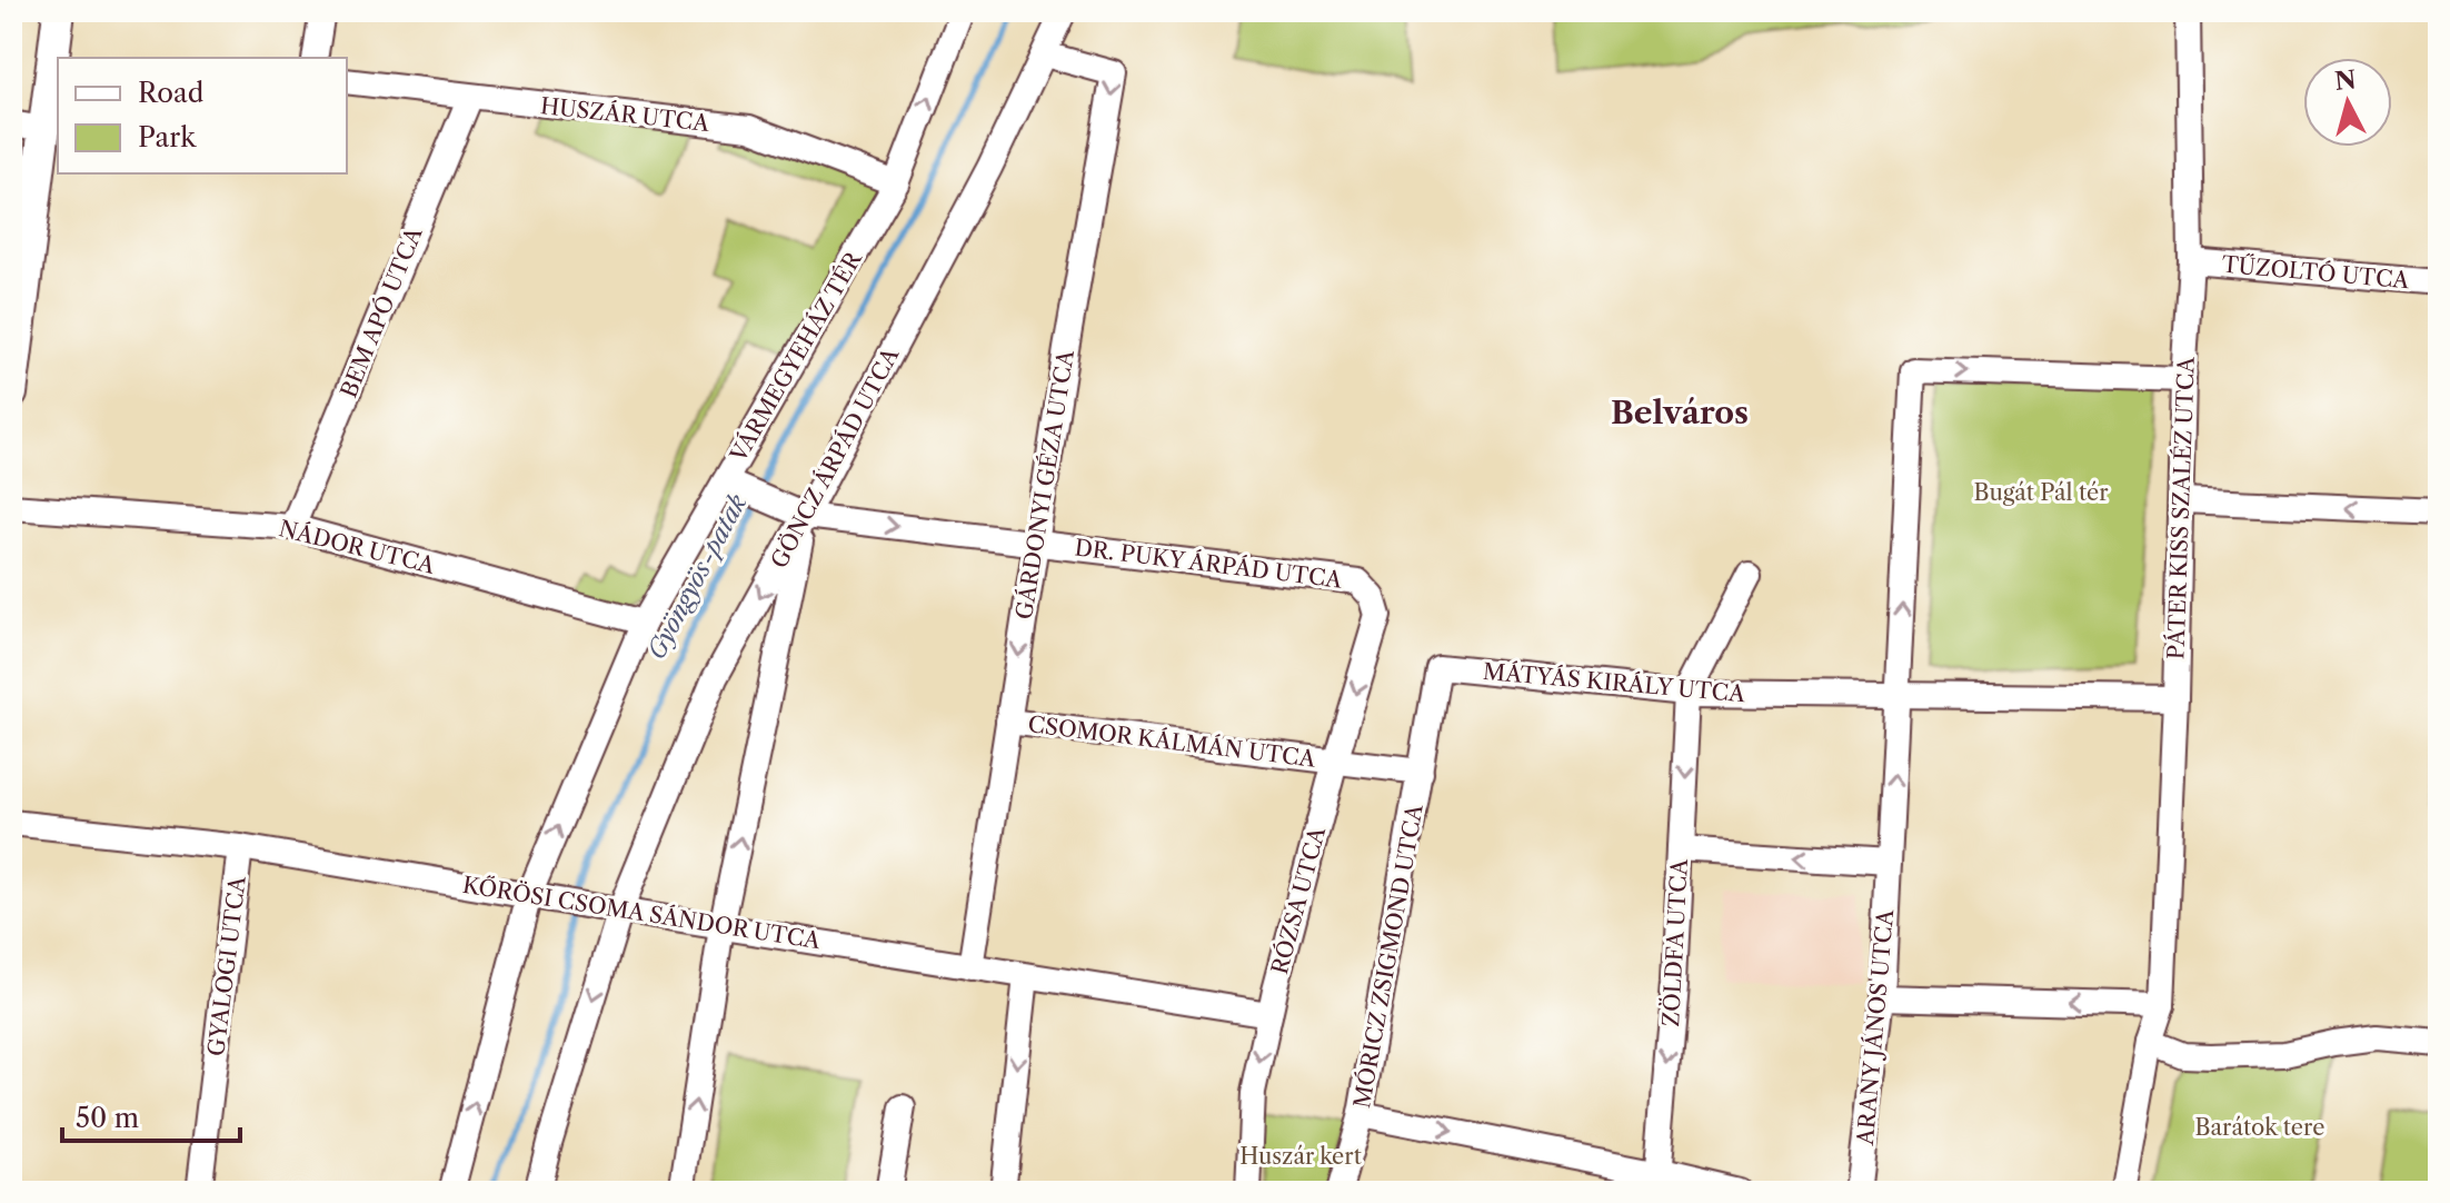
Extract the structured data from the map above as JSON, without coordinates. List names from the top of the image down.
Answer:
{
  "streets": {
    "street": [
      "HUSZÁR UTCA",
      "TŰZOLTÓ UTCA",
      "BEM APÓ UTCA",
      "VÁRMEGYEHÁZ TÉR",
      "GÖNCZ ÁRPÁD UTCA",
      "GÁRDONYI GÉZA UTCA",
      "PÁTER KISS SZALÉZ UTCA",
      "NÁDOR UTCA",
      "DR. PUKY ÁRPÁD UTCA",
      "MÁTYÁS KIRÁLY UTCA",
      "CSOMOR KÁLMÁN UTCA",
      "RÓZSA UTCA",
      "KŐRÖSI CSOMA SÁNDOR UTCA",
      "ZÖLDFA UTCA",
      "MÓRICZ ZSIGMOND UTCA",
      "GYALOGI UTCA",
      "ARANY JÁNOS UTCA"
    ]
  },
  "crossings": [
    ["HUSZÁR UTCA", "BEM APÓ UTCA"],
    ["HUSZÁR UTCA", "VÁRMEGYEHÁZ TÉR"],
    ["TŰZOLTÓ UTCA", "PÁTER KISS SZALÉZ UTCA"],
    ["BEM APÓ UTCA", "NÁDOR UTCA"],
    ["VÁRMEGYEHÁZ TÉR", "NÁDOR UTCA"],
    ["VÁRMEGYEHÁZ TÉR", "DR. PUKY ÁRPÁD UTCA"],
    ["VÁRMEGYEHÁZ TÉR", "KŐRÖSI CSOMA SÁNDOR UTCA"],
    ["GÖNCZ ÁRPÁD UTCA", "GÁRDONYI GÉZA UTCA"],
    ["GÖNCZ ÁRPÁD UTCA", "DR. PUKY ÁRPÁD UTCA"],
    ["GÖNCZ ÁRPÁD UTCA", "KŐRÖSI CSOMA SÁNDOR UTCA"],
    ["GÁRDONYI GÉZA UTCA", "DR. PUKY ÁRPÁD UTCA"],
    ["GÁRDONYI GÉZA UTCA", "CSOMOR KÁLMÁN UTCA"],
    ["GÁRDONYI GÉZA UTCA", "KŐRÖSI CSOMA SÁNDOR UTCA"],
    ["DR. PUKY ÁRPÁD UTCA", "RÓZSA UTCA"],
    ["MÁTYÁS KIRÁLY UTCA", "ZÖLDFA UTCA"],
    ["MÁTYÁS KIRÁLY UTCA", "MÓRICZ ZSIGMOND UTCA"],
    ["MÁTYÁS KIRÁLY UTCA", "ARANY JÁNOS UTCA"],
    ["CSOMOR KÁLMÁN UTCA", "RÓZSA UTCA"],
    ["CSOMOR KÁLMÁN UTCA", "MÓRICZ ZSIGMOND UTCA"],
    ["RÓZSA UTCA", "KŐRÖSI CSOMA SÁNDOR UTCA"],
    ["KŐRÖSI CSOMA SÁNDOR UTCA", "GYALOGI UTCA"]
  ],
  "one_way": ["GÁRDONYI GÉZA UTCA", "RÓZSA UTCA", "ZÖLDFA UTCA"],
  "districts": ["Belváros"],
  "water": ["Gyöngyös-patak"],
  "parks": ["Bugát Pál tér", "Barátok tere", "Huszár kert"],
  "legend": ["Road", "Park"],
  "scale_bar": "50 m",
  "north": "top"
}
